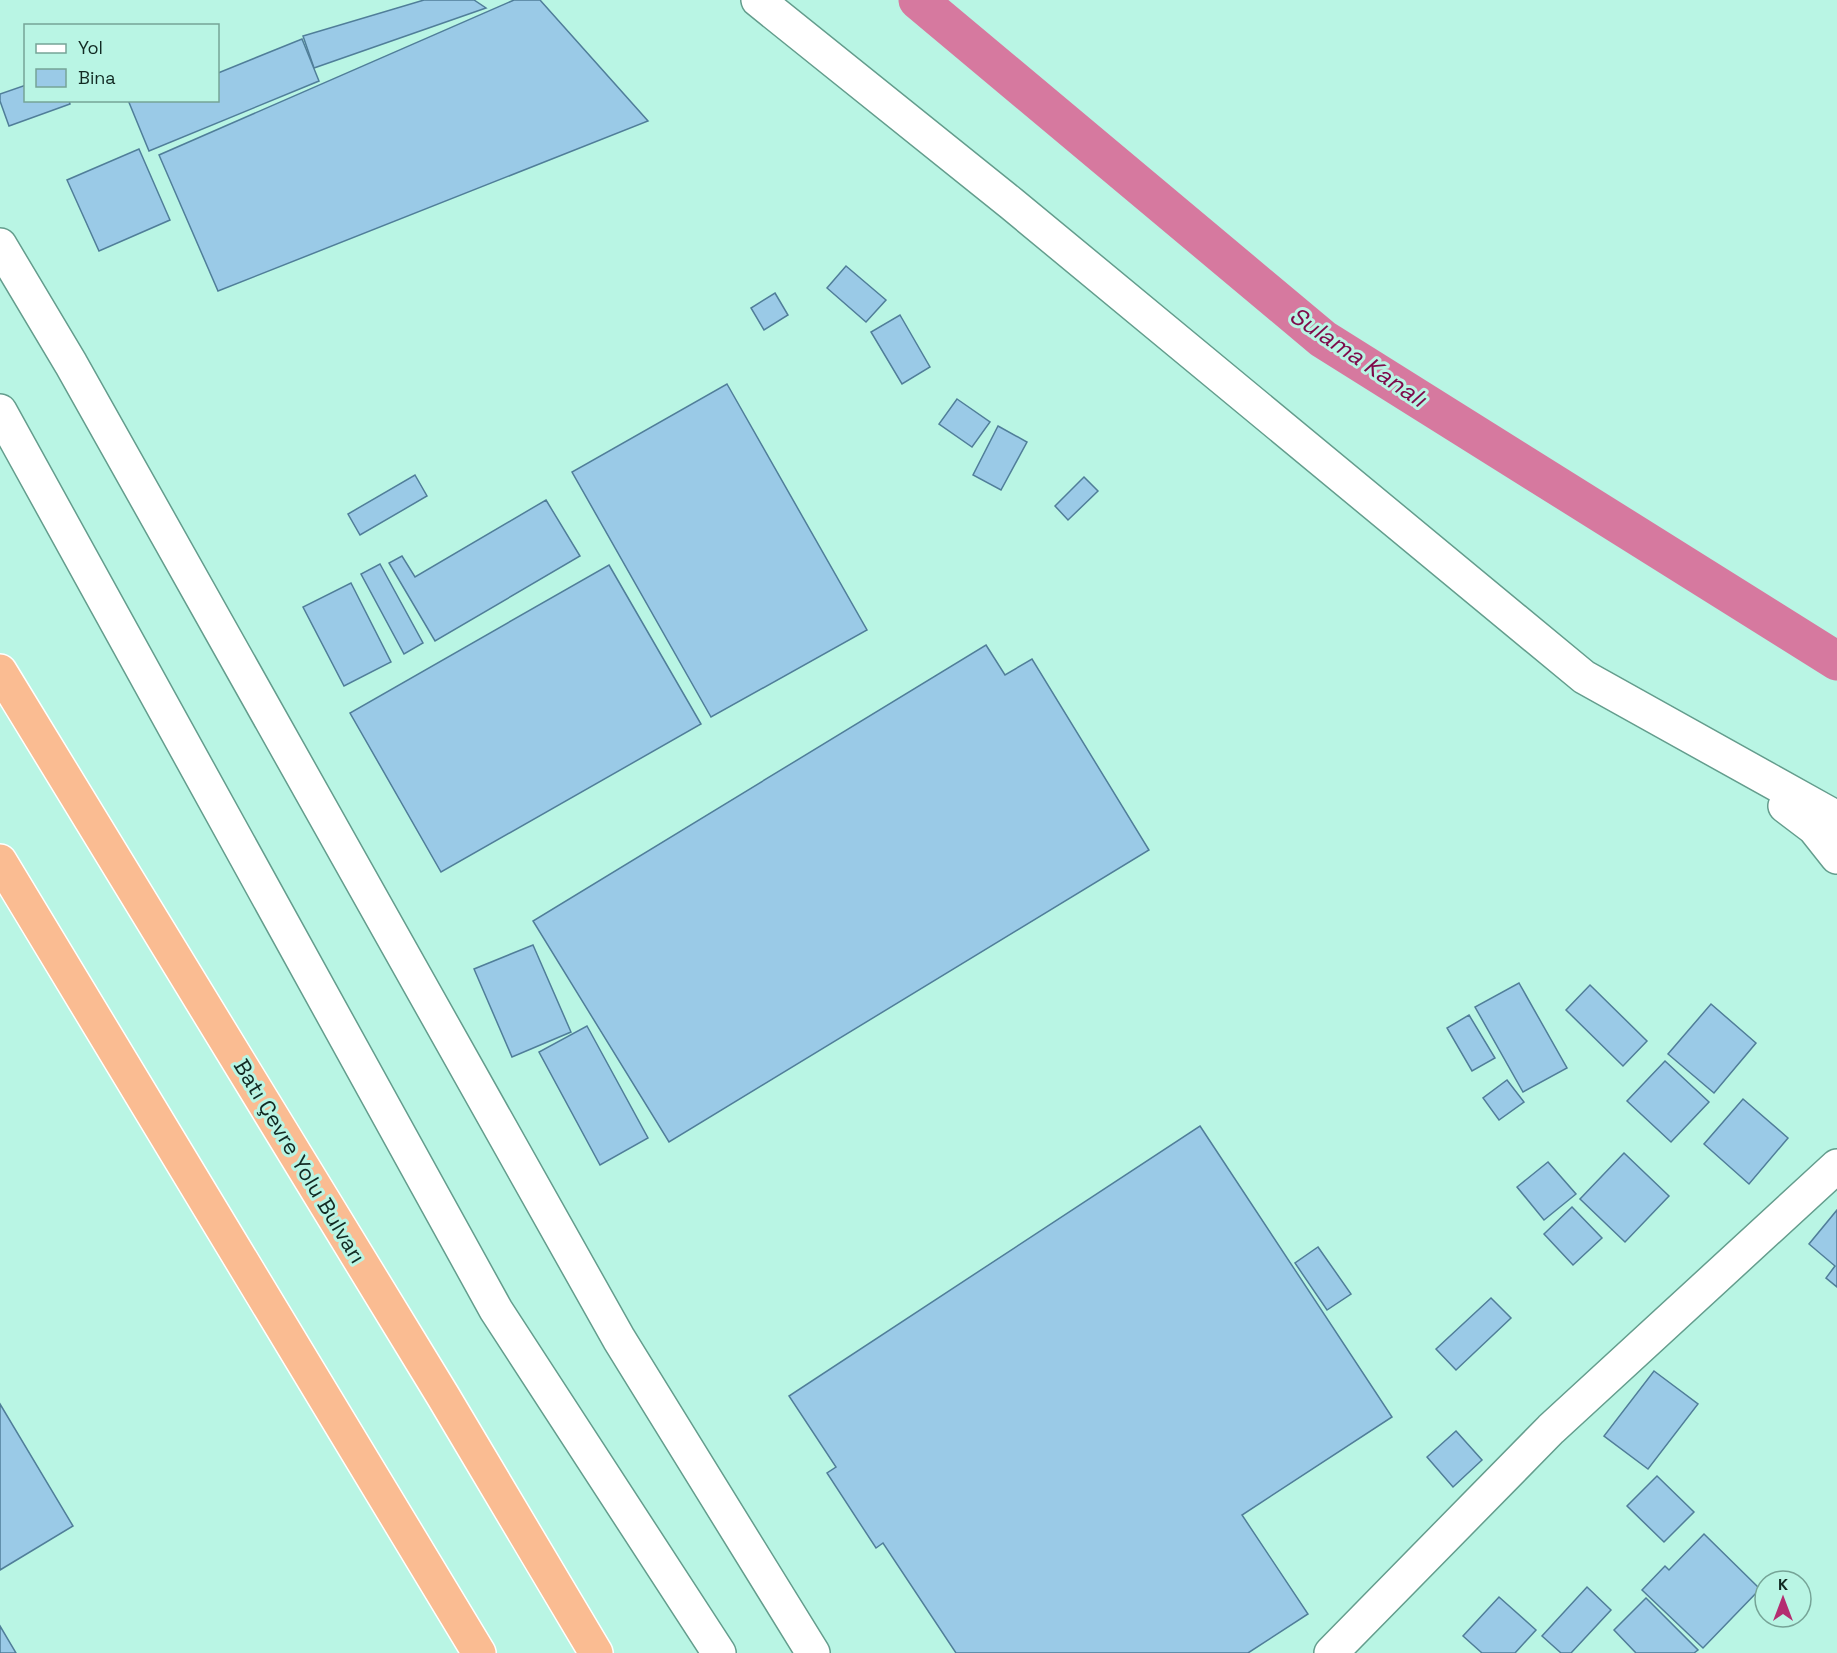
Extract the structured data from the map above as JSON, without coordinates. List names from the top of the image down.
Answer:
{
  "streets": {
    "highway": ["Batı Çevre Yolu Bulvarı"]
  },
  "water": ["Sulama Kanalı"],
  "legend": ["Yol", "Bina"],
  "north": "top"
}
